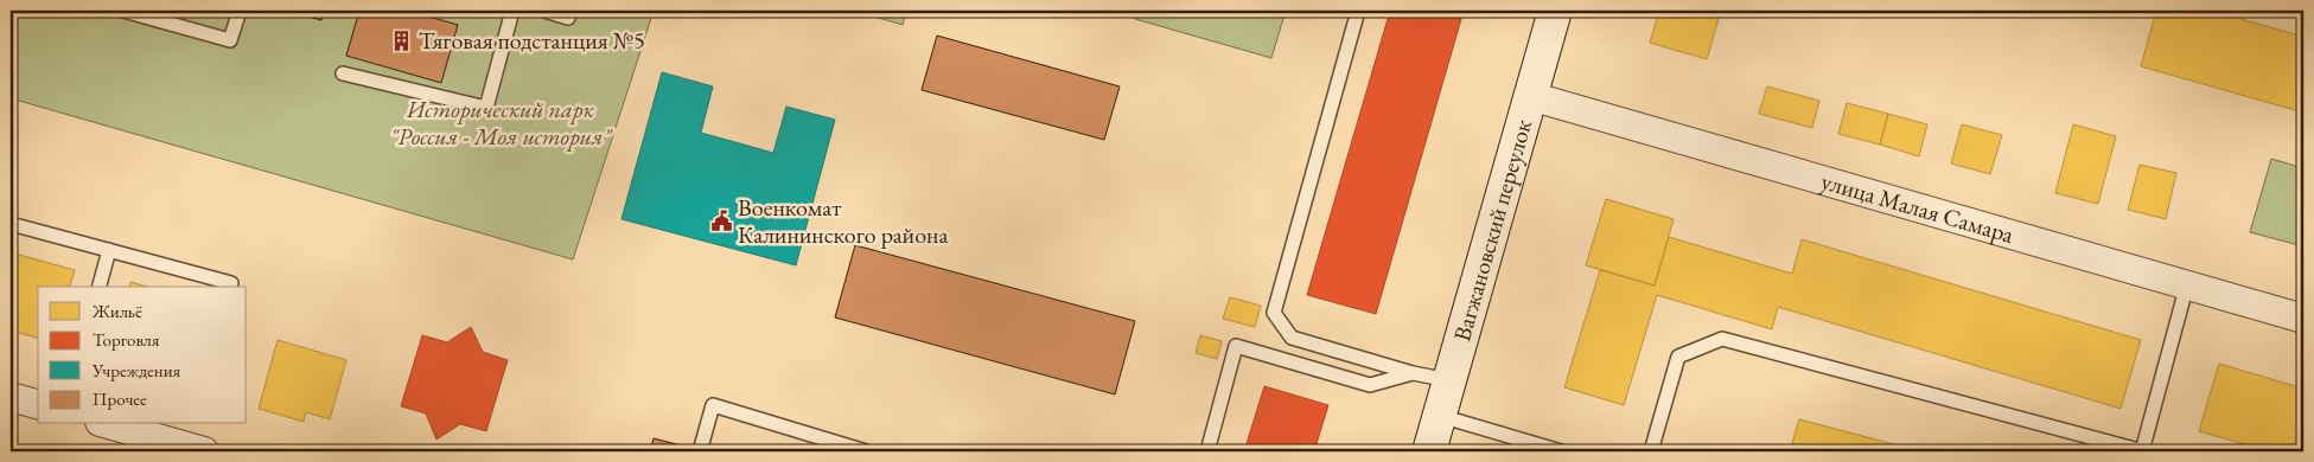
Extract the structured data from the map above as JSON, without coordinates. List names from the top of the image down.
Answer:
{
  "streets": {
    "street": ["улица Малая Самара", "Вагжановский переулок"]
  },
  "crossings": [
    ["улица Малая Самара", "Вагжановский переулок"]
  ],
  "parks": ["Исторический парк \"Россия - Моя история\""],
  "places": {
    "building": ["Тяговая подстанция №5"],
    "public building": ["Военкомат Калининского района"]
  },
  "legend": [
    "Жильё",
    "Торговля",
    "Учреждения",
    "Прочее"
  ]
}
